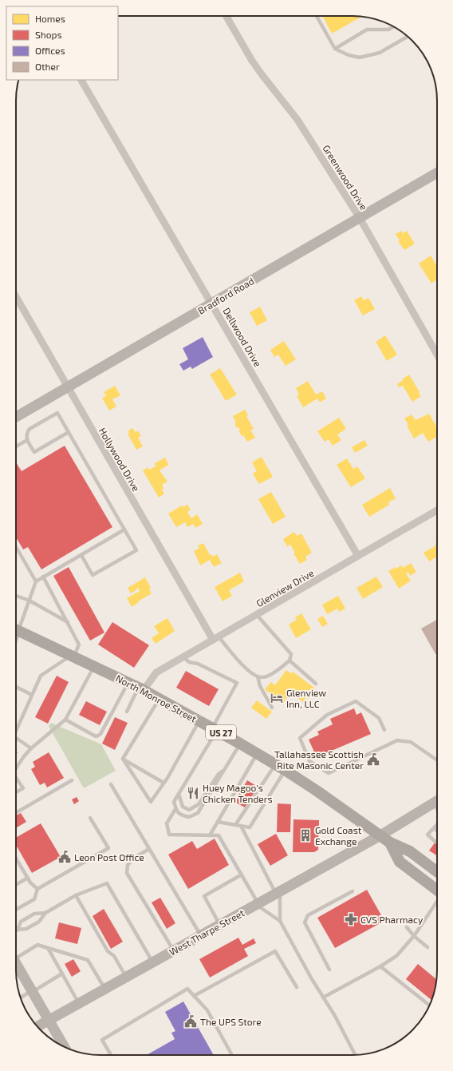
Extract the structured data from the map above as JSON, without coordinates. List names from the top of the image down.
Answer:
{
  "streets": {
    "main road": [
      "Bradford Road",
      "North Monroe Street",
      "US 27",
      "West Tharpe Street"
    ],
    "street": [
      "Greenwood Drive",
      "Dellwood Drive",
      "Hollywood Drive",
      "Glenview Drive"
    ]
  },
  "crossings": [
    ["Greenwood Drive", "Bradford Road"],
    ["Bradford Road", "Dellwood Drive"],
    ["Bradford Road", "Hollywood Drive"],
    ["Dellwood Drive", "Glenview Drive"],
    ["Hollywood Drive", "Glenview Drive"],
    ["Glenview Drive", "North Monroe Street"],
    ["North Monroe Street", "West Tharpe Street"]
  ],
  "places": {
    "hotel": ["Glenview Inn, LLC"],
    "public building": ["Tallahassee Scottish Rite Masonic Center", "Leon Post Office", "The UPS Store"],
    "restaurant": ["Huey Magoo's Chicken Tenders"],
    "building": ["Gold Coast Exchange"],
    "pharmacy": ["CVS Pharmacy"]
  },
  "legend": [
    "Homes",
    "Shops",
    "Offices",
    "Other"
  ]
}
